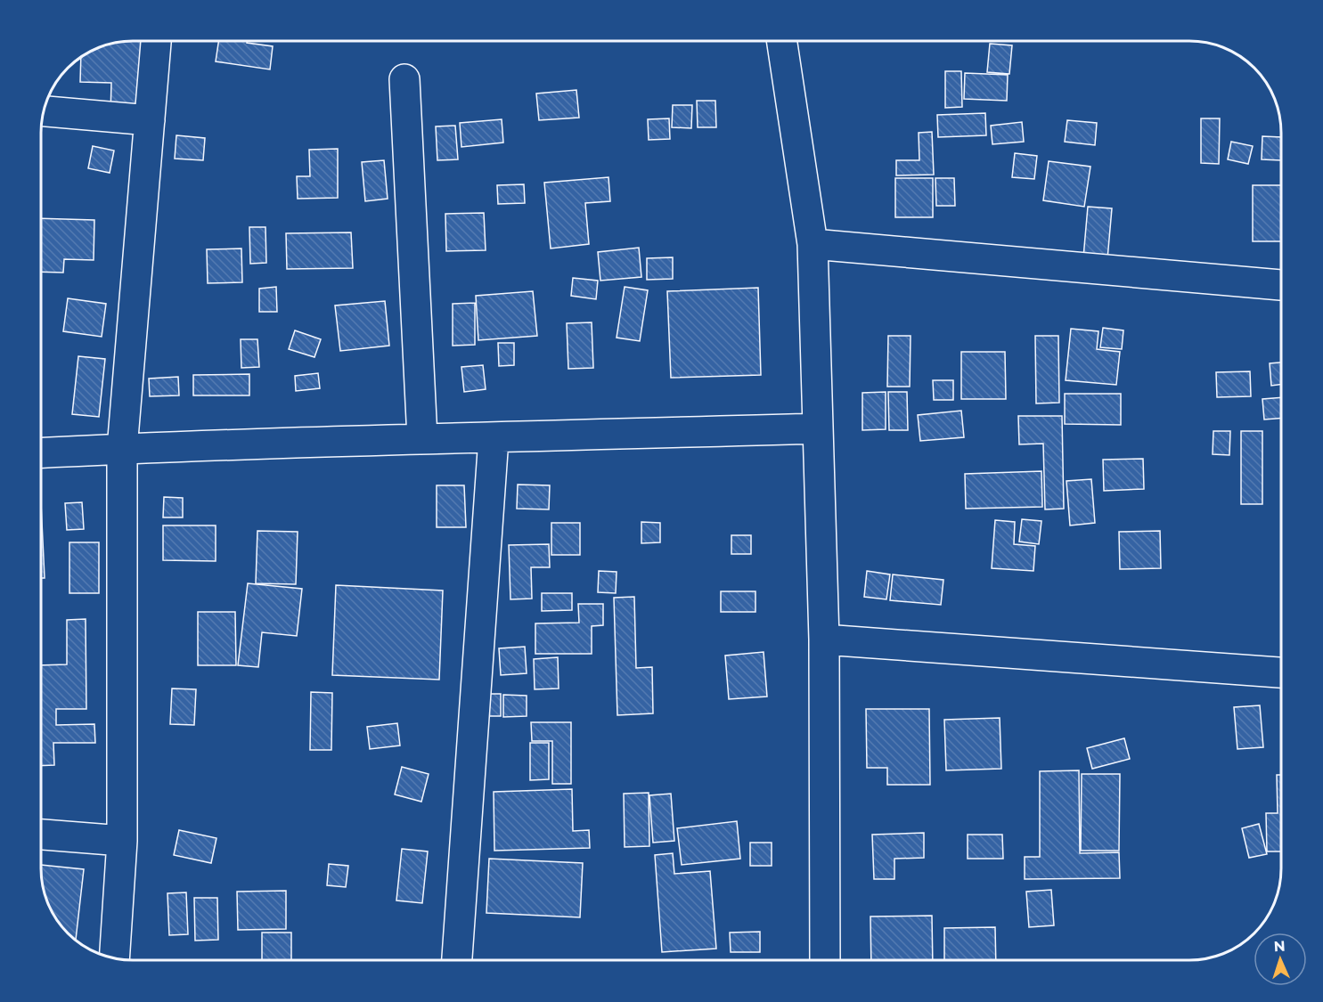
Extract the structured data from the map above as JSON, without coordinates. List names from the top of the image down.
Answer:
{
  "north": "top"
}
